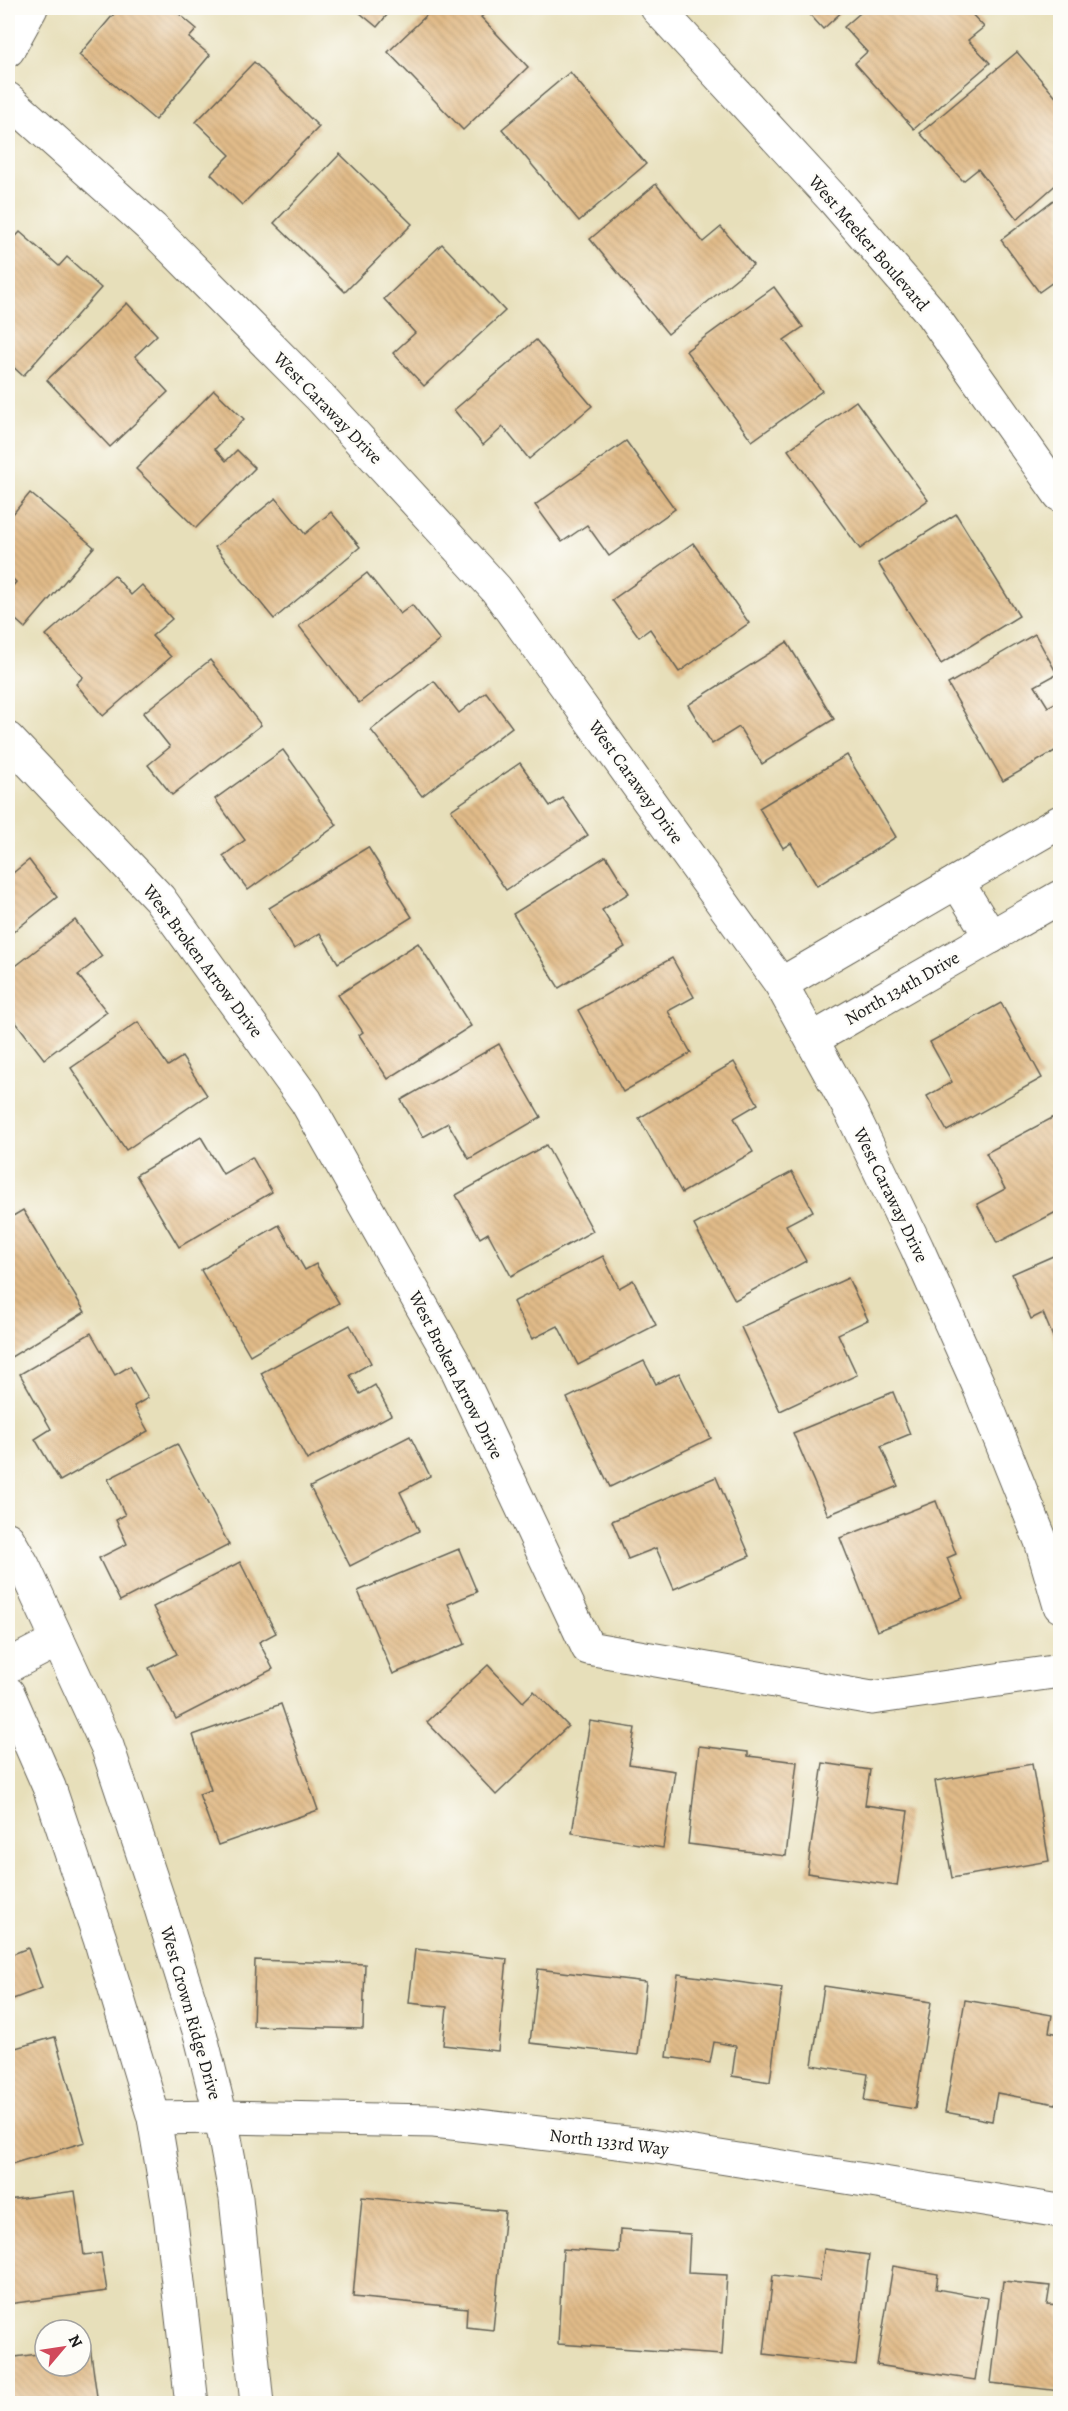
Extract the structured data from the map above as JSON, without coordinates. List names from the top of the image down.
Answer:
{
  "streets": {
    "street": [
      "West Meeker Boulevard",
      "West Caraway Drive",
      "West Broken Arrow Drive",
      "North 134th Drive",
      "West Crown Ridge Drive",
      "North 133rd Way"
    ]
  },
  "crossings": [
    ["West Caraway Drive", "North 134th Drive"],
    ["West Crown Ridge Drive", "North 133rd Way"]
  ],
  "north": "top right"
}
